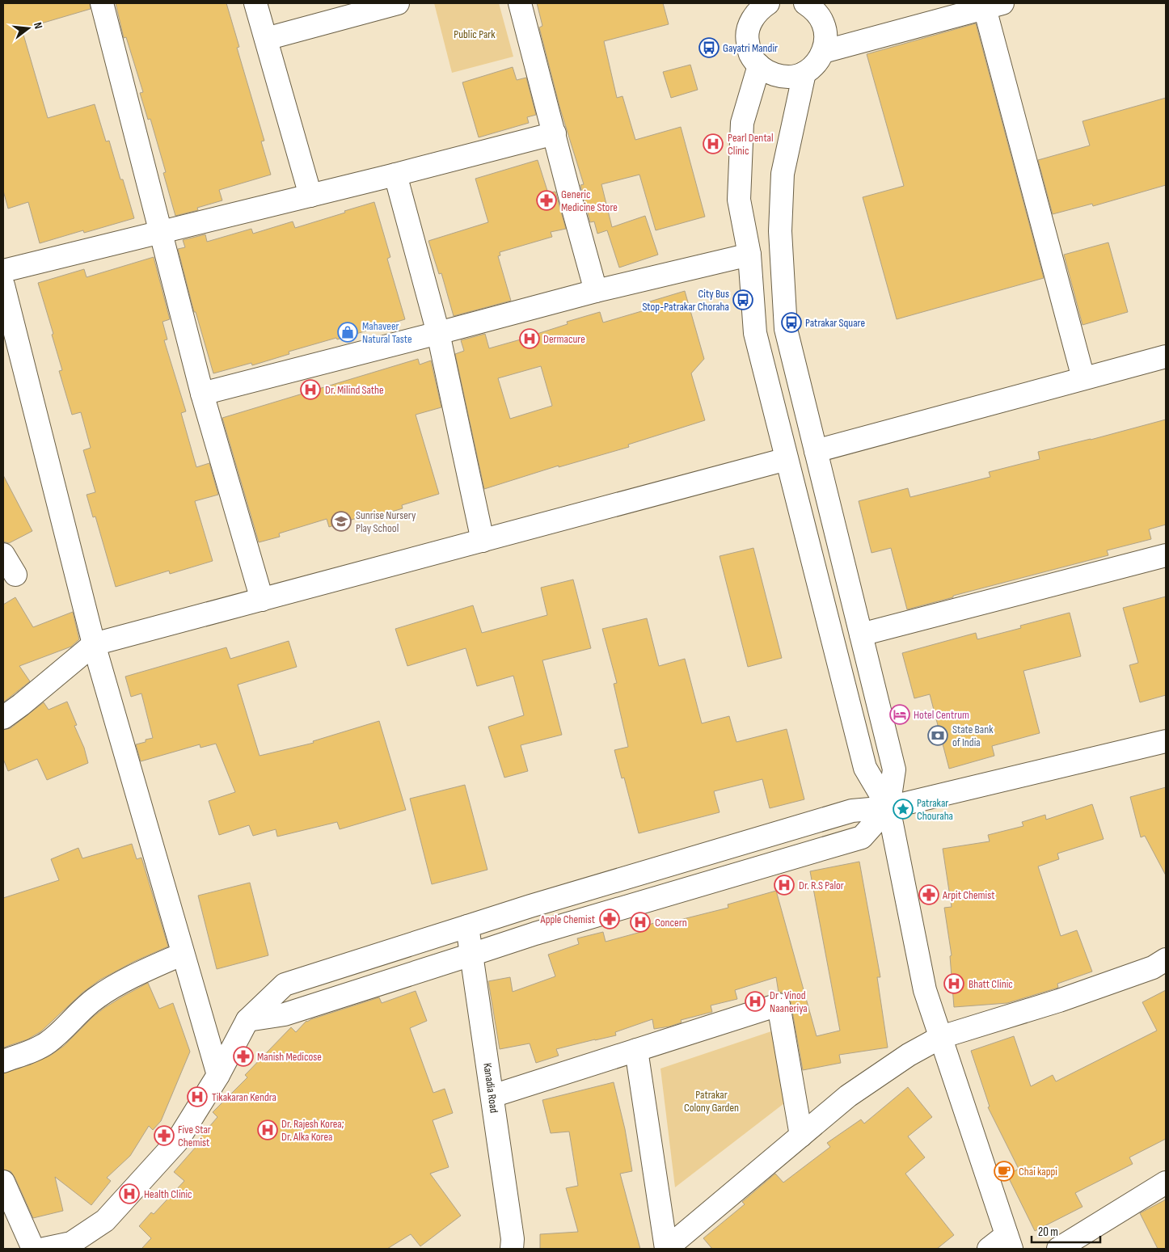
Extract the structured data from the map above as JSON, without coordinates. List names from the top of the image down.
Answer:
{
  "streets": {
    "street": ["Kanadia Road"]
  },
  "parks": ["Public Park", "Patrakar Colony Garden"],
  "places": {
    "bus stop": ["Gayatri Mandir", "City Bus Stop-Patrakar Choraha", "Patrakar Square"],
    "hospital": [
      "Pearl Dental Clinic",
      "Dermacure",
      "Dr. Milind Sathe",
      "Dr. R.S Palor",
      "Concern",
      "Bhatt Clinic",
      "Dr . Vinod Naaneriya",
      "Tikakaran Kendra",
      "Dr. Rajesh Korea; Dr. Alka Korea",
      "Health Clinic"
    ],
    "pharmacy": [
      "Generic Medicine Store",
      "Arpit Chemist",
      "Apple Chemist",
      "Manish Medicose",
      "Five Star Chemist"
    ],
    "shop": ["Mahaveer Natural Taste"],
    "school or university": ["Sunrise Nursery Play School"],
    "hotel": ["Hotel Centrum"],
    "bank": ["State Bank of India"],
    "place": ["Patrakar Chouraha"],
    "cafe": ["Chai kappi"]
  },
  "scale_bar": "20 m",
  "north": "right"
}
